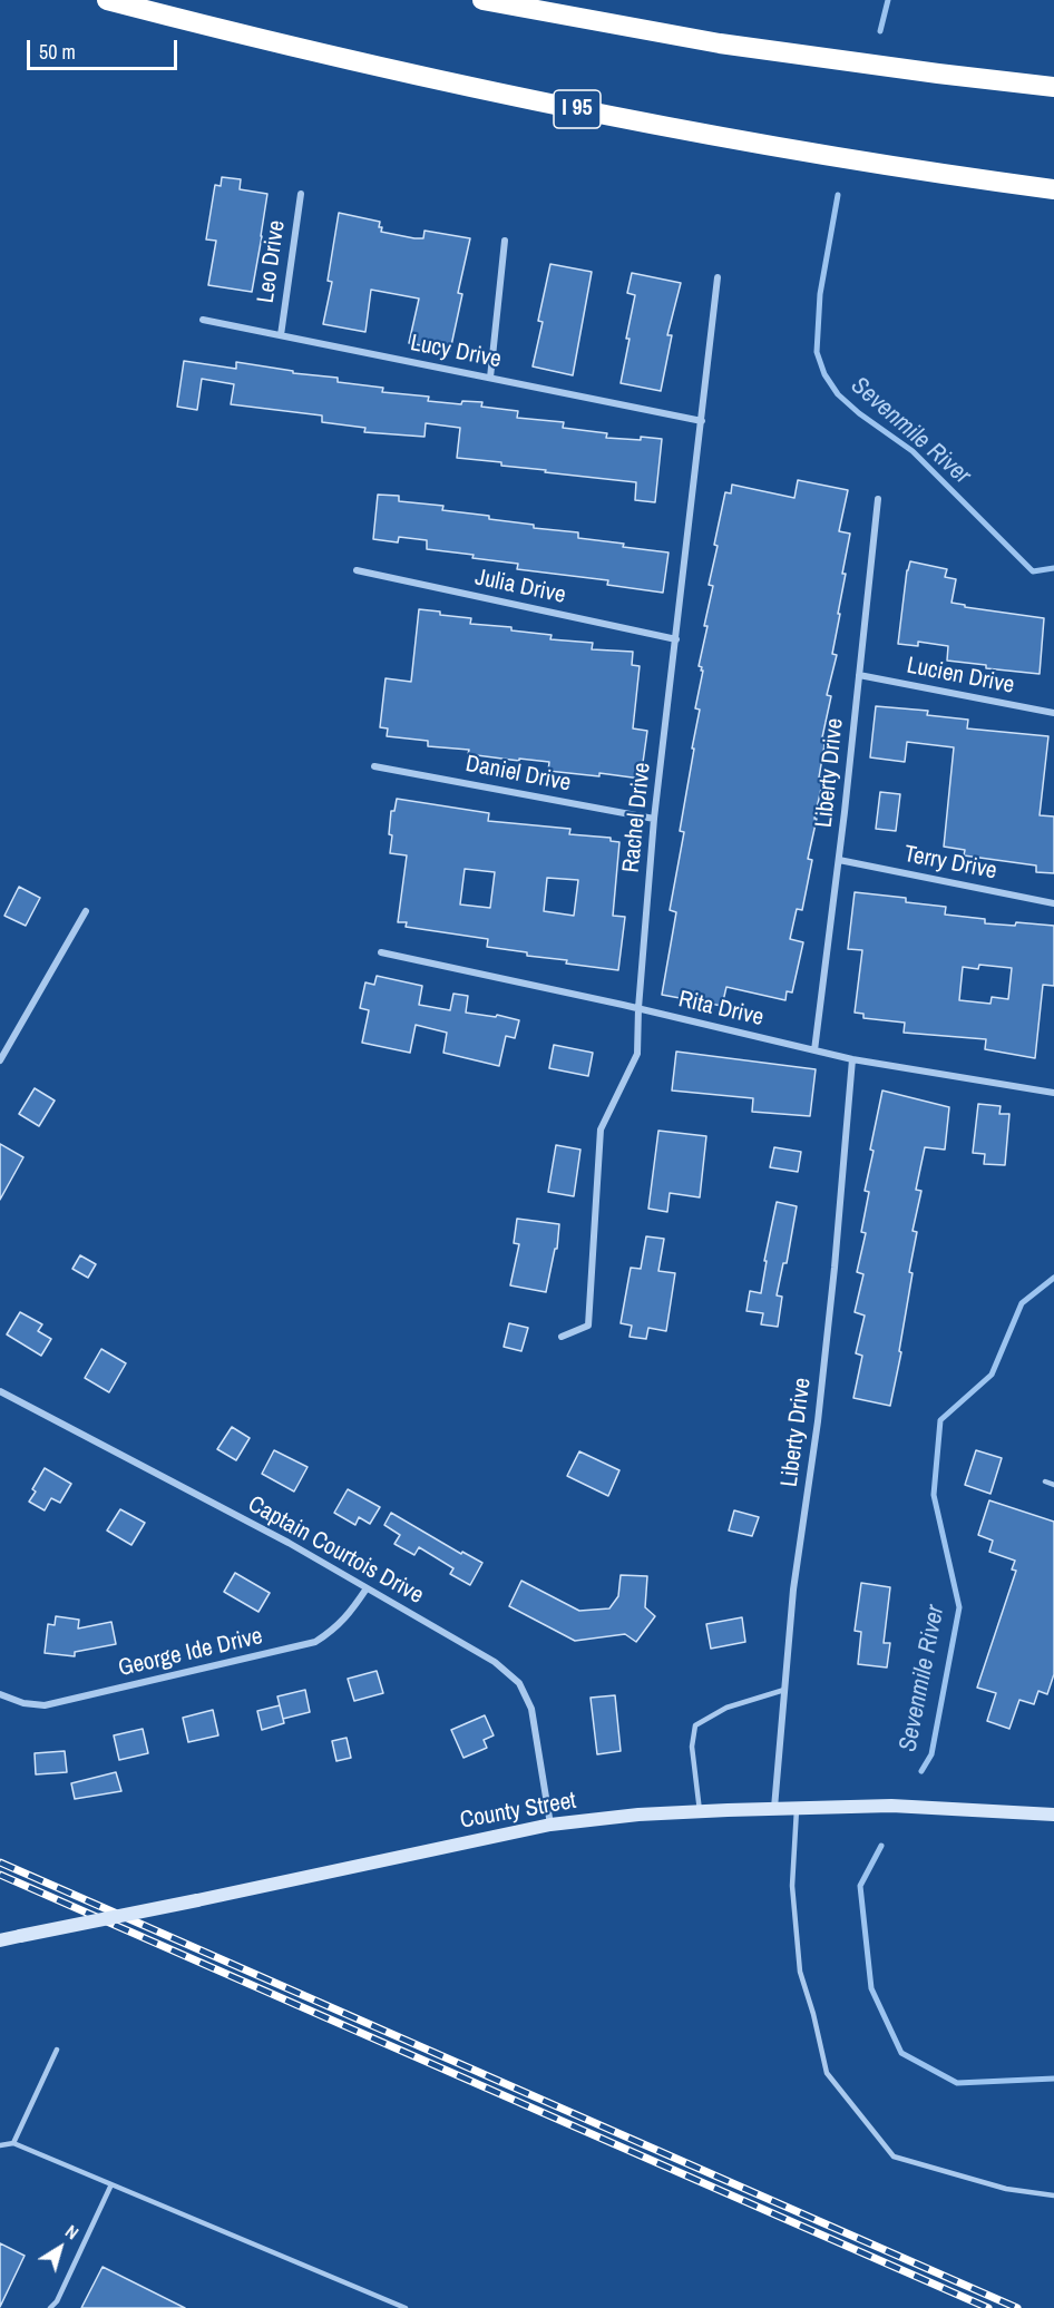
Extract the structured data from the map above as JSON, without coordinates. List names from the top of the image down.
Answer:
{
  "streets": {
    "highway": ["I 95"],
    "main road": ["County Street"],
    "street": [
      "Leo Drive",
      "Lucy Drive",
      "Julia Drive",
      "Lucien Drive",
      "Liberty Drive",
      "Daniel Drive",
      "Rachel Drive",
      "Terry Drive",
      "Rita Drive",
      "Captain Courtois Drive",
      "George Ide Drive"
    ]
  },
  "crossings": [
    ["Leo Drive", "Lucy Drive"],
    ["Lucy Drive", "Rachel Drive"],
    ["Julia Drive", "Rachel Drive"],
    ["Lucien Drive", "Liberty Drive"],
    ["Liberty Drive", "Terry Drive"],
    ["Liberty Drive", "Rita Drive"],
    ["Liberty Drive", "County Street"],
    ["Daniel Drive", "Rachel Drive"],
    ["Rachel Drive", "Rita Drive"],
    ["Captain Courtois Drive", "George Ide Drive"],
    ["Captain Courtois Drive", "County Street"]
  ],
  "water": ["Sevenmile River"],
  "scale_bar": "50 m",
  "north": "top right"
}
